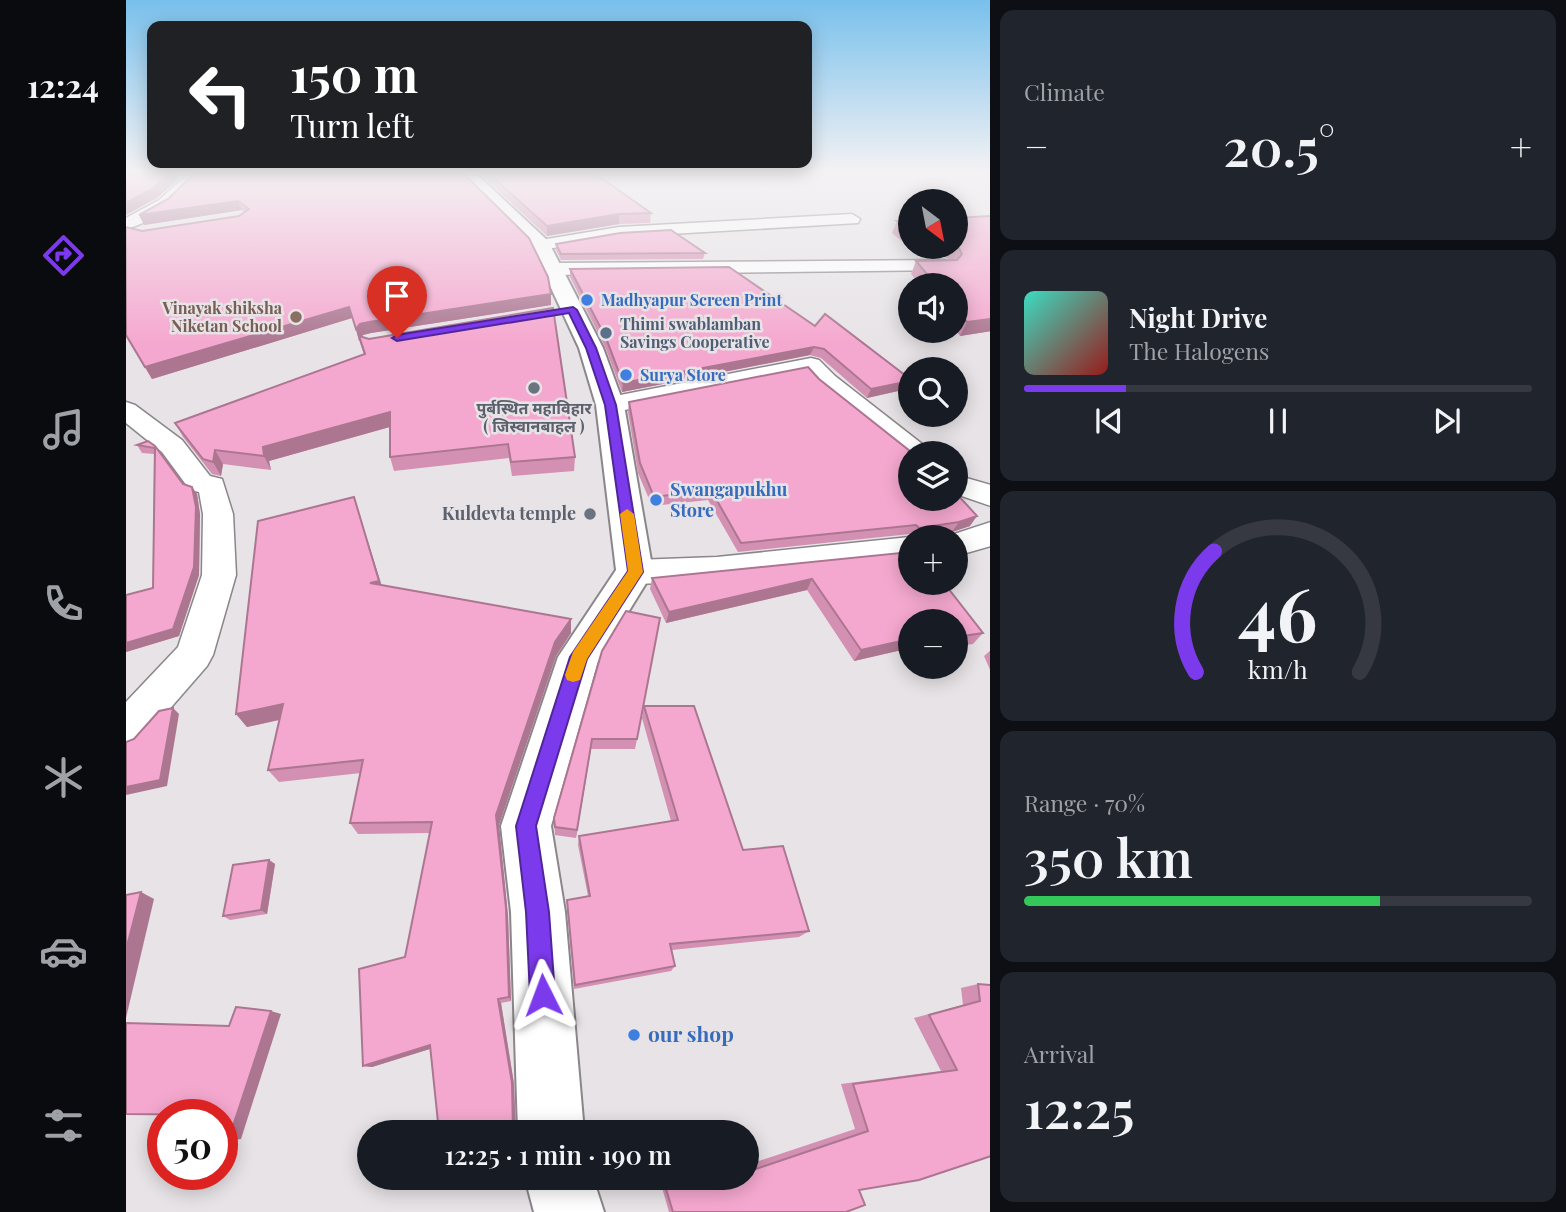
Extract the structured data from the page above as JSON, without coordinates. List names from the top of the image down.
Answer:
{
  "places": [
    "Madhyapur Screen Print",
    "Vinayak shiksha Niketan School",
    "Thimi swablamban Savings Cooperative",
    "Surya Store",
    "पुर्बस्थित महाविहार ( जिस्वानबाहल )",
    "Swangapukhu Store",
    "Kuldevta temple",
    "our shop"
  ],
  "north": "bottom right",
  "page": {
    "tabs": "12:24",
    "tile": [
      "Climate",
      ["Range · 70%", "350 km"],
      ["Arrival", "12:25"]
    ],
    "turn": ["150 m", "Turn left"],
    "heat": ["−", "20.5°", "+"],
    "map_buttons": ["+", "−"],
    "song": ["Night Drive", "The Halogens"],
    "limit": "50",
    "trip": "12:25 · 1 min · 190 m",
    "gauge": ["46", "km/h"]
  }
}
